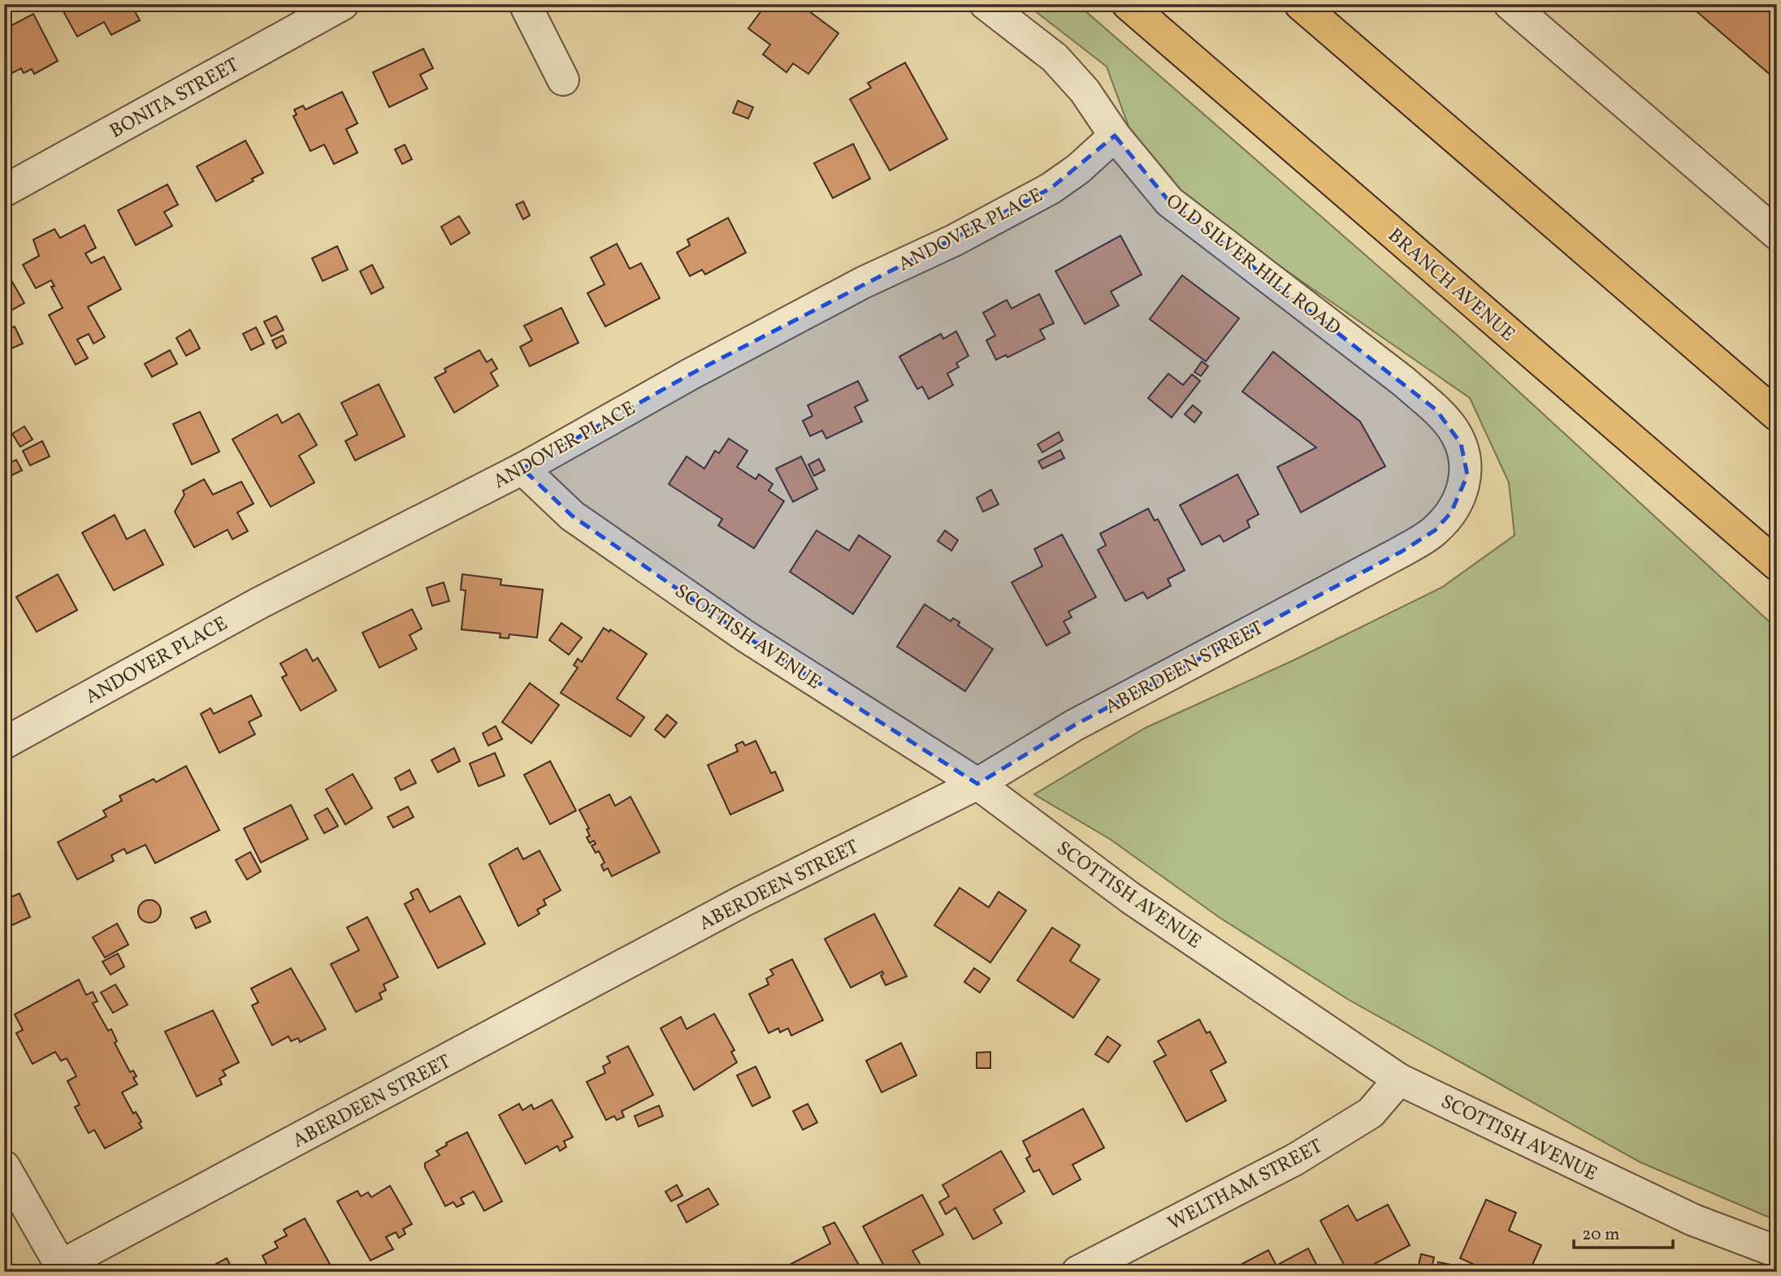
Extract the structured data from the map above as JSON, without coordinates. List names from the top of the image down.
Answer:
{
  "streets": {
    "highway": ["BRANCH AVENUE"],
    "street": [
      "BONITA STREET",
      "ANDOVER PLACE",
      "OLD SILVER HILL ROAD",
      "SCOTTISH AVENUE",
      "ABERDEEN STREET",
      "WELTHAM STREET"
    ]
  },
  "crossings": [
    ["ANDOVER PLACE", "OLD SILVER HILL ROAD"],
    ["ANDOVER PLACE", "SCOTTISH AVENUE"],
    ["OLD SILVER HILL ROAD", "ABERDEEN STREET"],
    ["SCOTTISH AVENUE", "ABERDEEN STREET"],
    ["SCOTTISH AVENUE", "WELTHAM STREET"]
  ],
  "scale_bar": "20 m"
}
